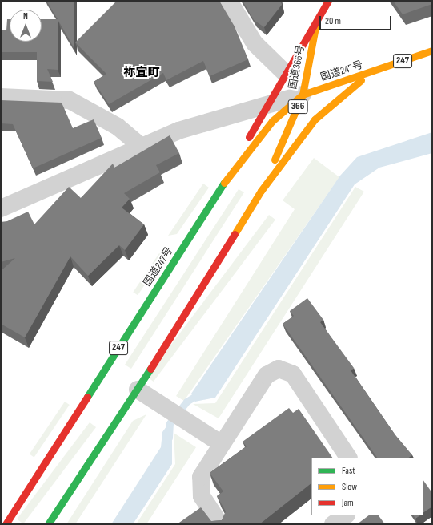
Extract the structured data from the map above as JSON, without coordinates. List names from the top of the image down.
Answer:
{
  "streets": {
    "highway": [
      "247",
      "国道366号",
      "国道247号",
      "366"
    ]
  },
  "crossings": [
    ["国道366号", "国道247号"]
  ],
  "districts": ["祢宜町"],
  "legend": ["Fast", "Slow", "Jam"],
  "scale_bar": "20 m",
  "north": "top"
}
